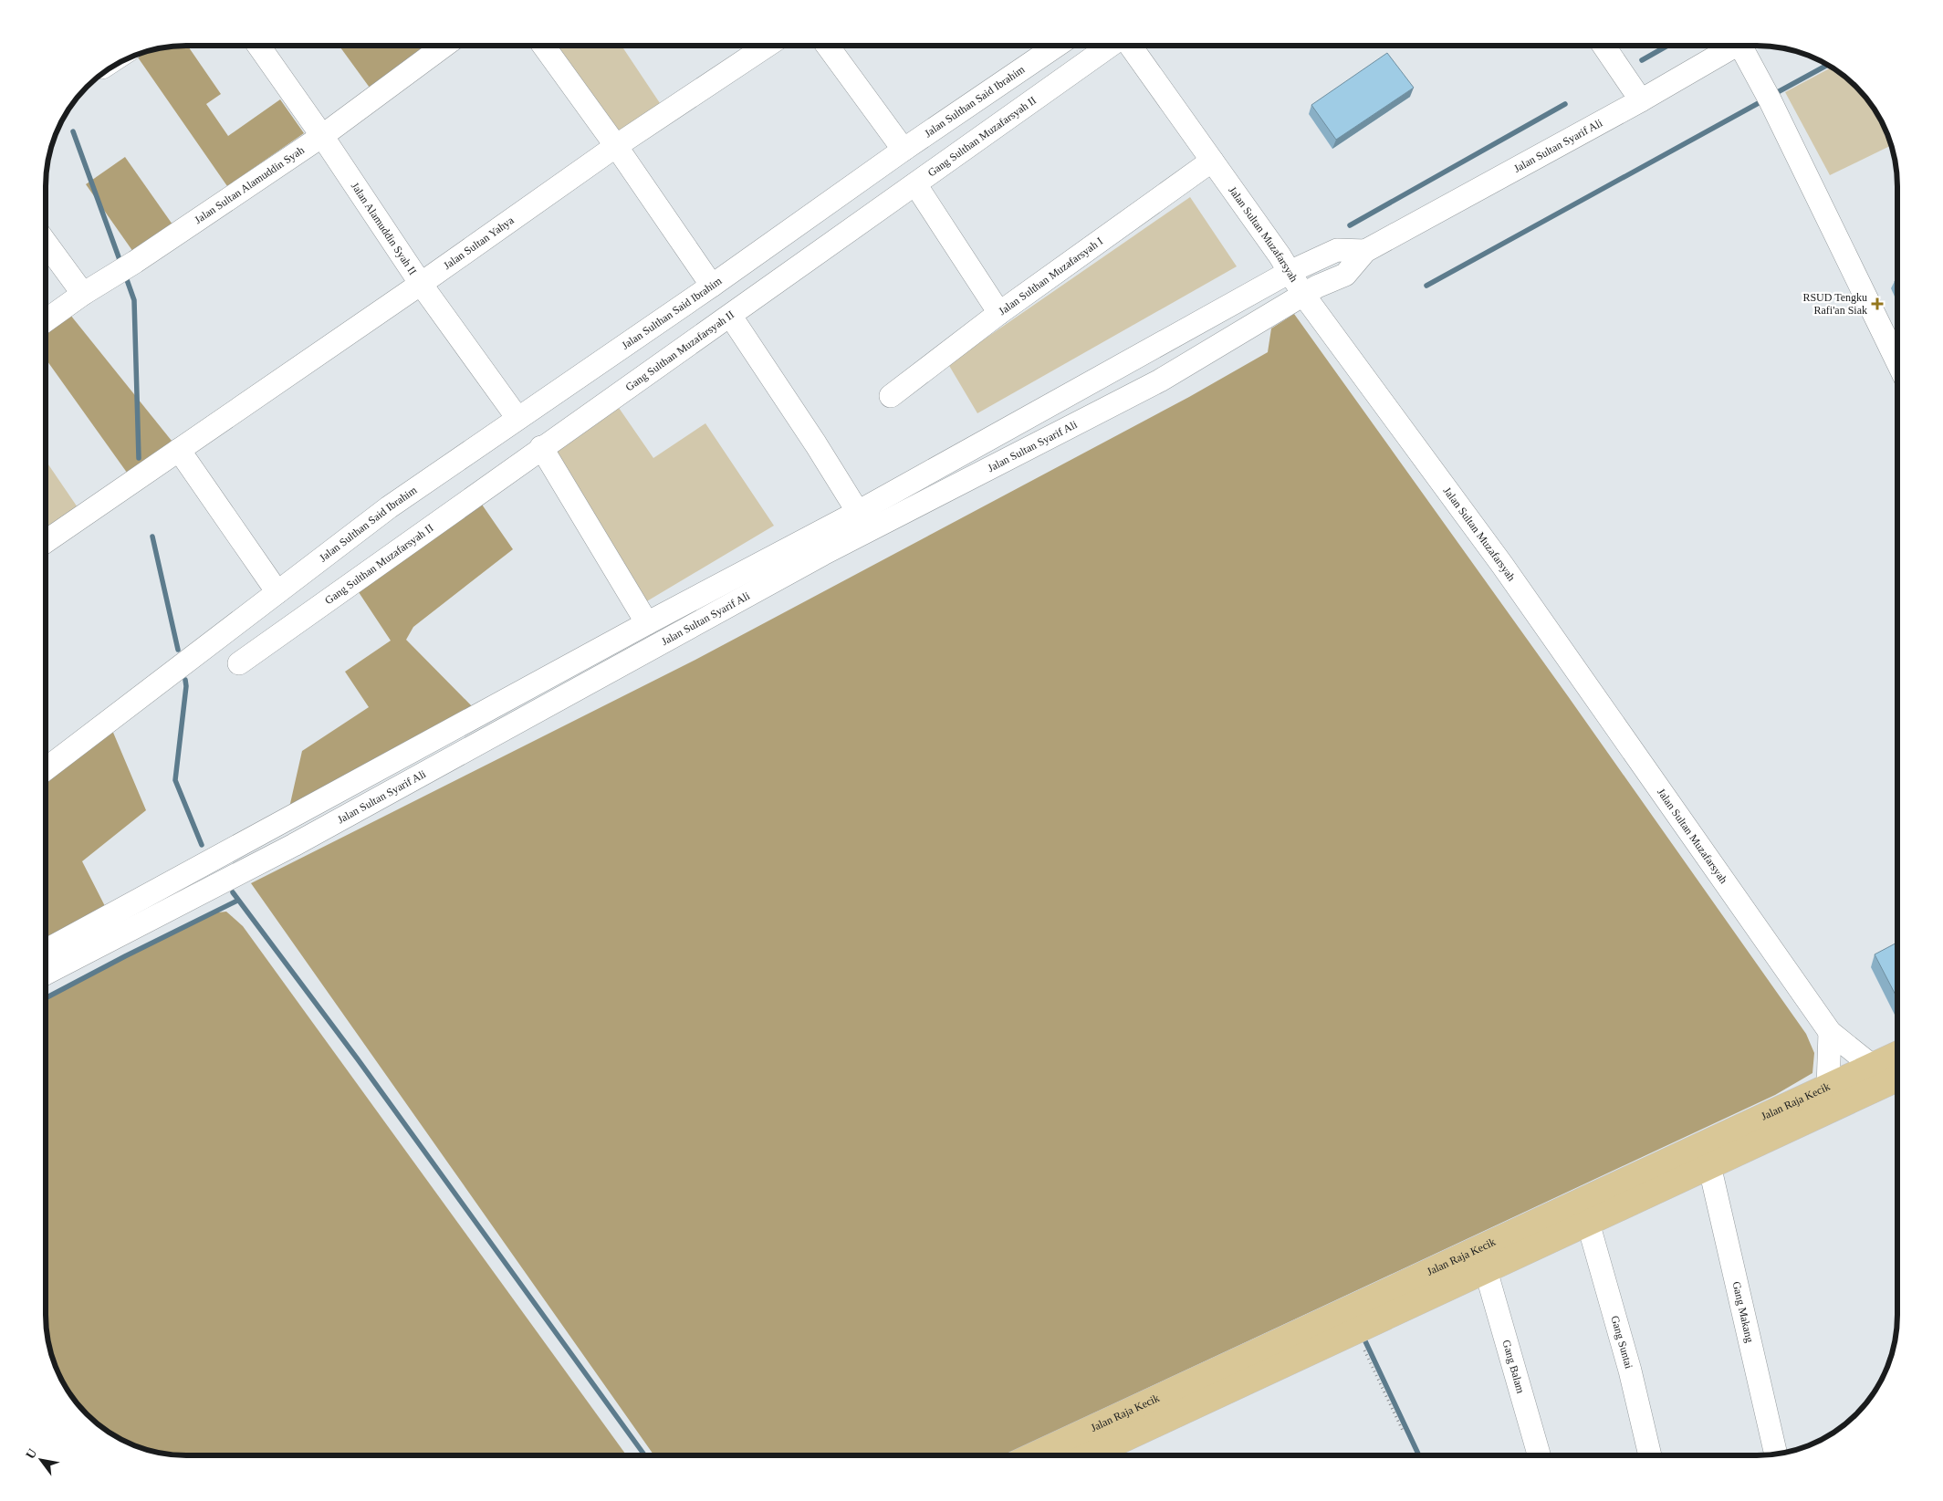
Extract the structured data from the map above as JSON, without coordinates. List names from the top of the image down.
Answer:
{
  "streets": {
    "main road": ["Jalan Raja Kecik"],
    "street": [
      "Jalan Sulthan Said Ibrahim",
      "Gang Sulthan Muzafarsyah II",
      "Jalan Sultan Syarif Ali",
      "Jalan Sultan Alamuddin Syah",
      "Jalan Alamuddin Syah II",
      "Jalan Sultan Muzafarsyah",
      "Jalan Sultan Yahya",
      "Jalan Sulthan Muzafarsyah I",
      "Gang Makang",
      "Gang Suntai",
      "Gang Balam"
    ]
  },
  "crossings": [
    ["Jalan Sulthan Said Ibrahim", "Jalan Alamuddin Syah II"],
    ["Jalan Sultan Syarif Ali", "Jalan Sultan Muzafarsyah"],
    ["Jalan Sultan Alamuddin Syah", "Jalan Alamuddin Syah II"],
    ["Jalan Alamuddin Syah II", "Jalan Sultan Yahya"],
    ["Jalan Sultan Muzafarsyah", "Jalan Sulthan Muzafarsyah I"],
    ["Jalan Sultan Muzafarsyah", "Jalan Raja Kecik"],
    ["Jalan Raja Kecik", "Gang Makang"],
    ["Jalan Raja Kecik", "Gang Suntai"],
    ["Jalan Raja Kecik", "Gang Balam"]
  ],
  "places": {
    "health": ["RSUD Tengku Rafi'an Siak"]
  },
  "north": "top left"
}
